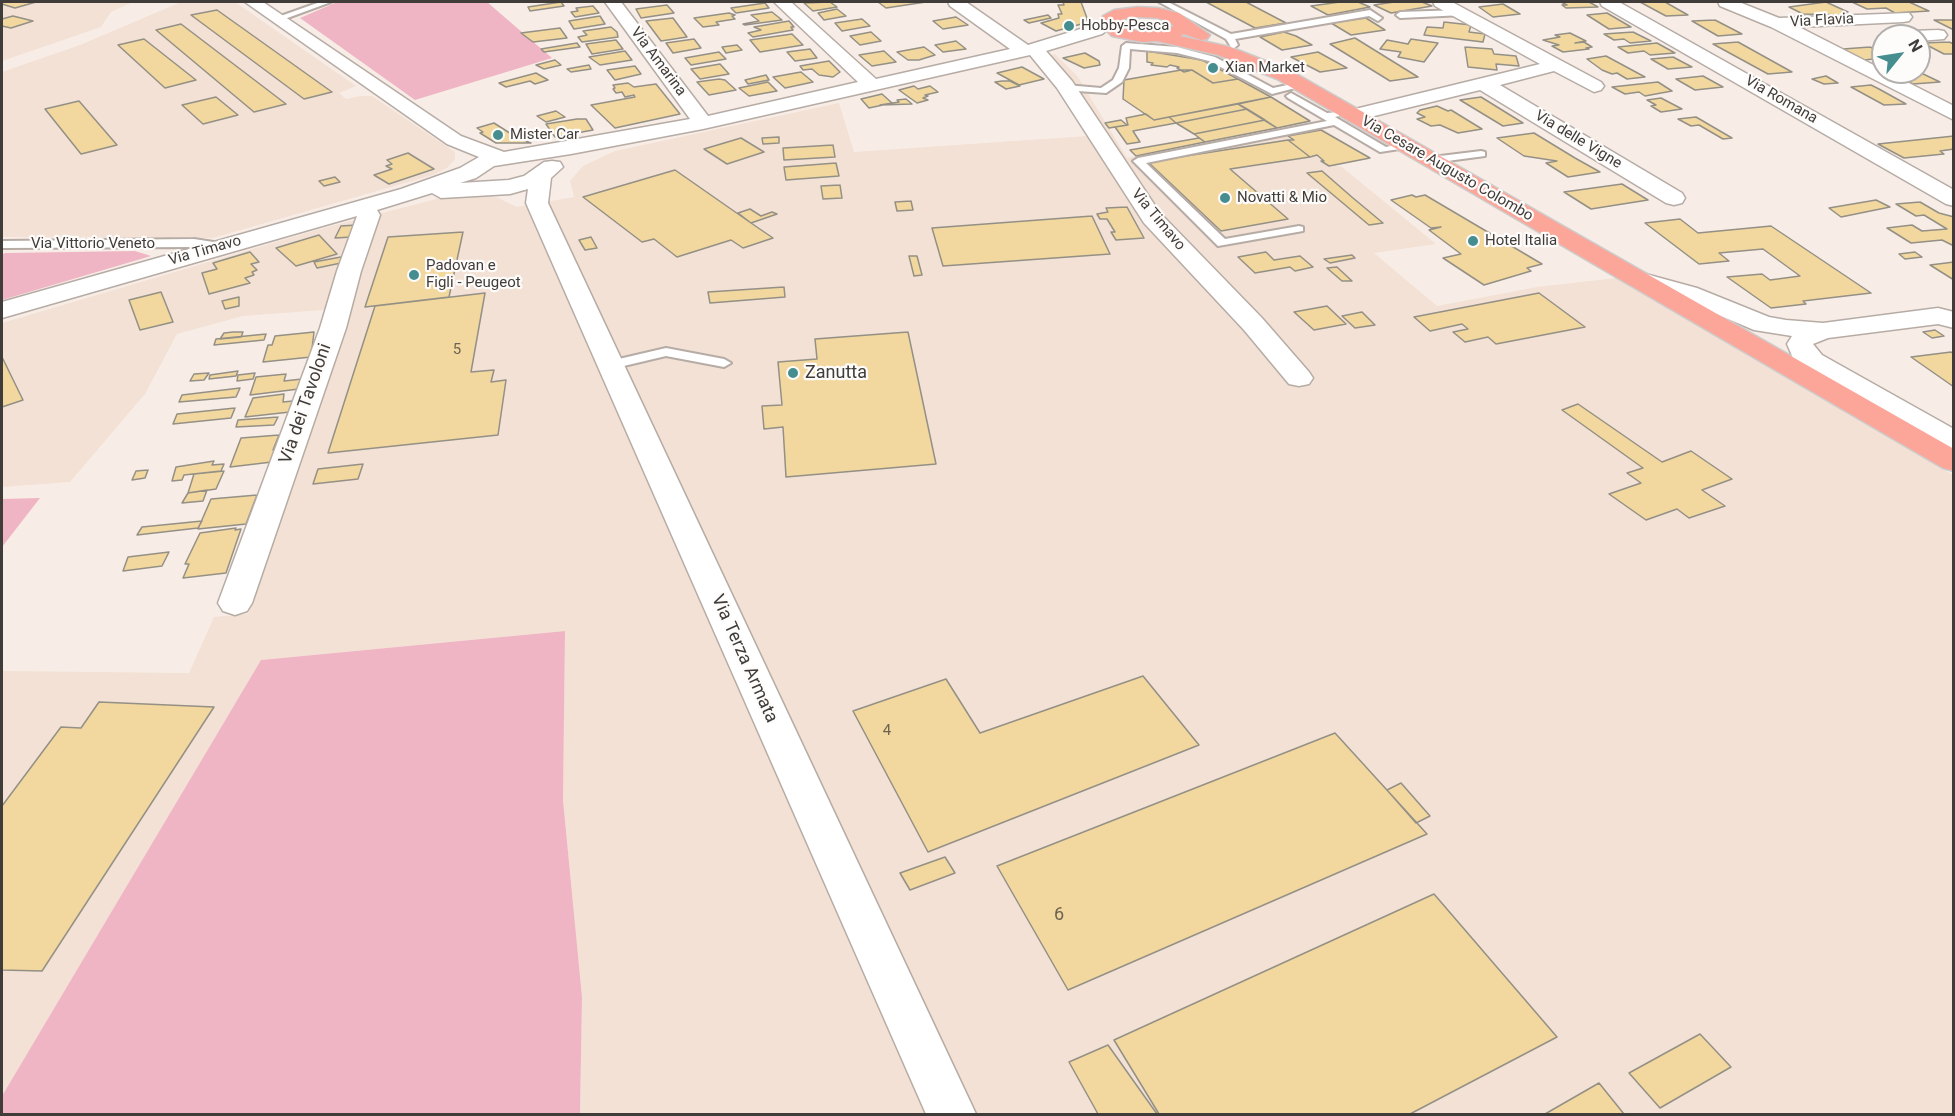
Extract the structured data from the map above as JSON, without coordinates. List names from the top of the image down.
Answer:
{
  "streets": {
    "main road": ["Via Cesare Augusto Colombo", "Via Timavo"],
    "street": [
      "Via Flavia",
      "Via Amarina",
      "Via Romana",
      "Via delle Vigne",
      "Via dei Tavoloni",
      "Via Terza Armata"
    ],
    "lane": ["Via Vittorio Veneto"]
  },
  "crossings": [
    ["Via Amarina", "Via Timavo"],
    ["Via Cesare Augusto Colombo", "Via Timavo"],
    ["Via Timavo", "Via Vittorio Veneto"],
    ["Via Timavo", "Via dei Tavoloni"],
    ["Via Timavo", "Via Terza Armata"]
  ],
  "places": [
    "Hobby-Pesca",
    "Xian Market",
    "Mister Car",
    "Novatti & Mio",
    "Hotel Italia",
    "Padovan e Figli - Peugeot",
    "Zanutta"
  ],
  "house_numbers": ["5", "4", "6"],
  "north": "top right"
}
